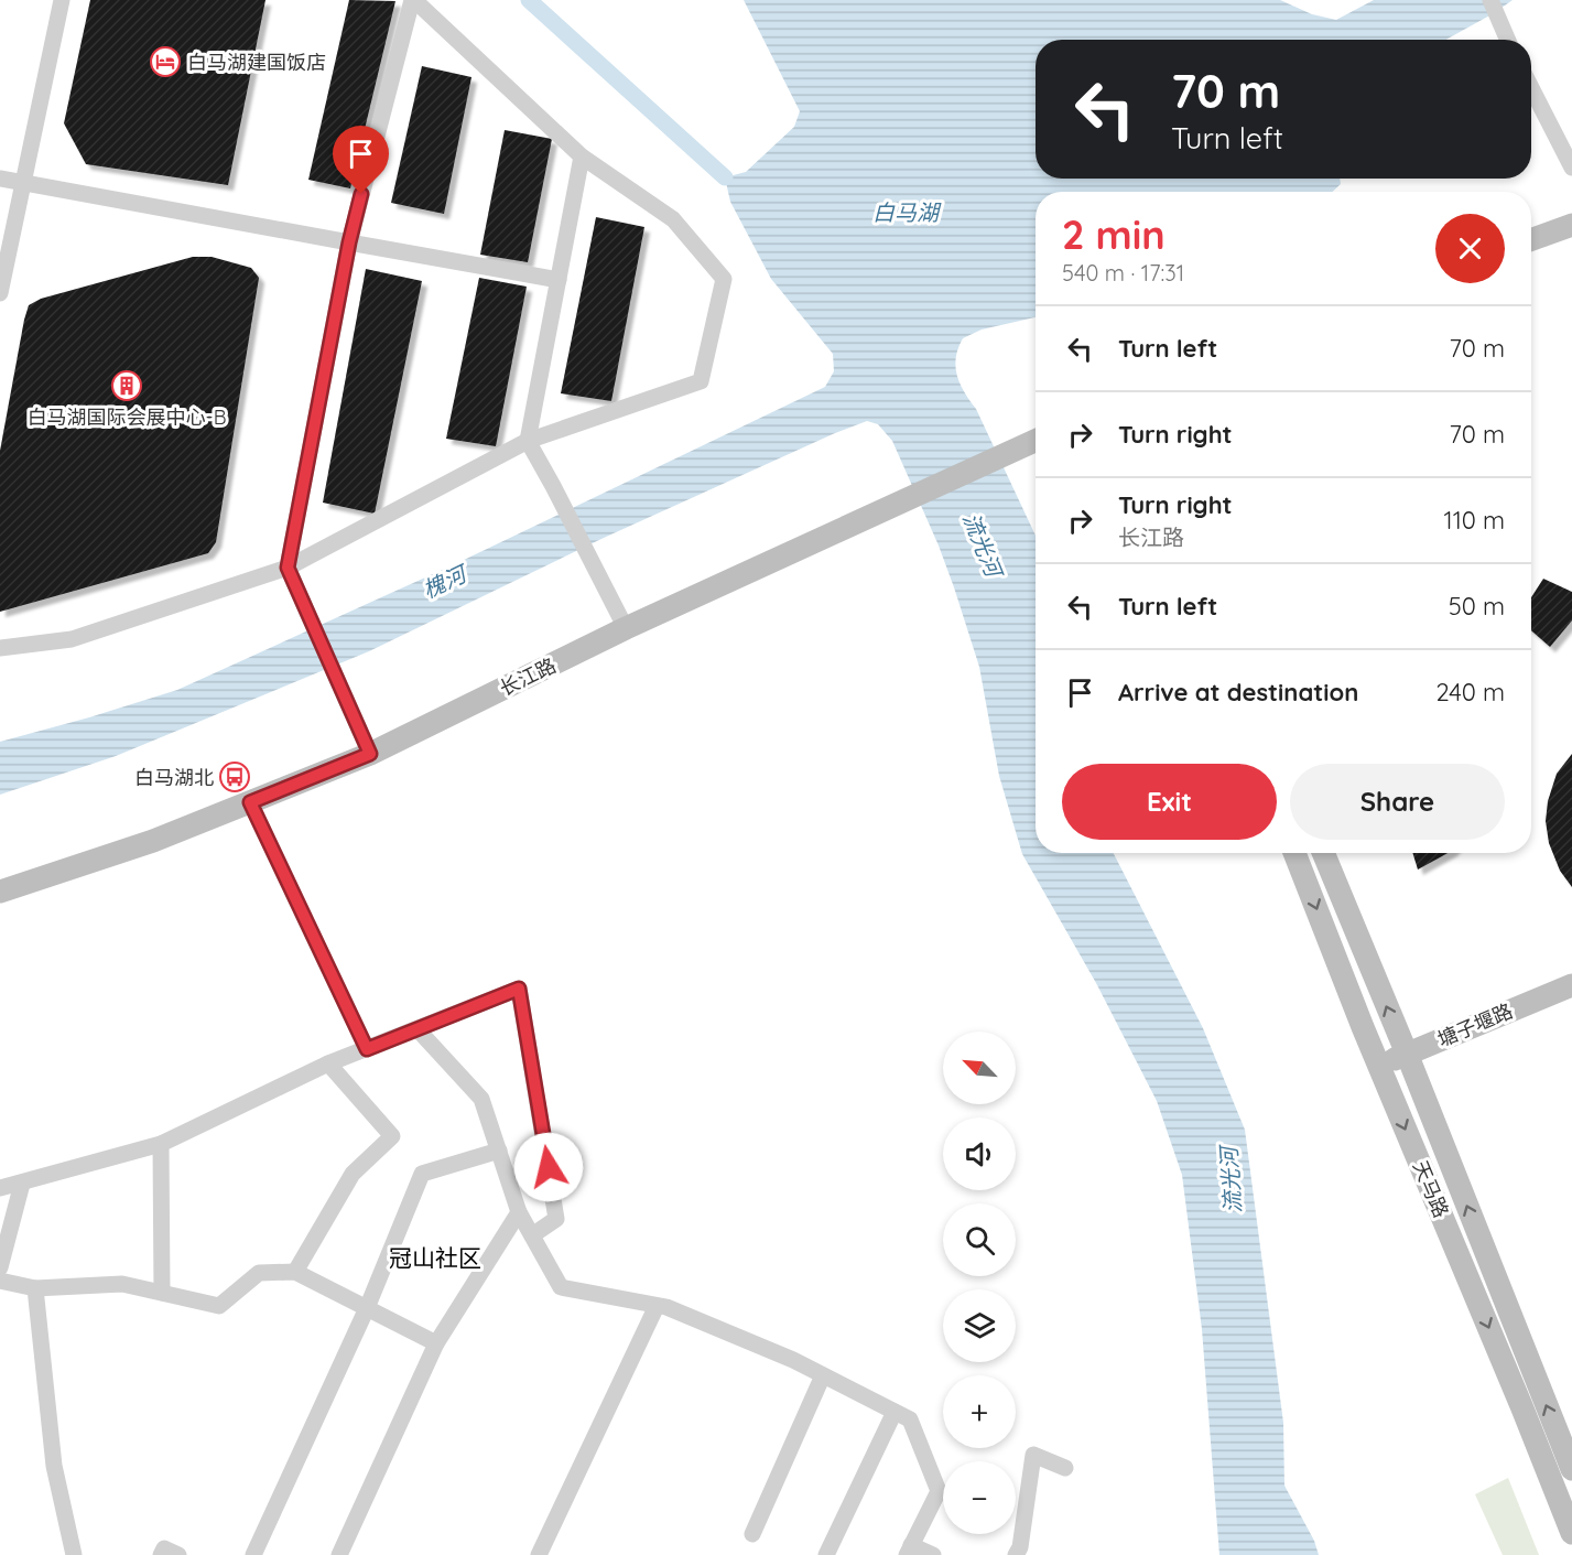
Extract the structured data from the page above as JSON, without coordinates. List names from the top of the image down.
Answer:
{
  "streets": {
    "main road": ["长江路", "塘子堰路", "天马路"]
  },
  "crossings": [
    ["塘子堰路", "天马路"]
  ],
  "districts": ["冠山社区"],
  "water": ["白马湖", "流光河", "槐河"],
  "places": {
    "hotel": ["白马湖建国饭店"],
    "building": ["白马湖国际会展中心-B"],
    "bus stop": ["白马湖北"]
  },
  "north": "top left",
  "page": {
    "turn": ["70 m", "Turn left"],
    "heading": ["2 min", "540 m · 17:31"],
    "list": [
      {
        "name": "Turn left",
        "value": "70 m"
      },
      {
        "name": "Turn right",
        "value": "70 m"
      },
      {
        "name": "Turn right",
        "note": "长江路",
        "value": "110 m"
      },
      {
        "name": "Turn left",
        "value": "50 m"
      },
      {
        "name": "Arrive at destination",
        "value": "240 m"
      }
    ],
    "buttons": ["Exit", "Share"],
    "map_buttons": ["+", "−"]
  }
}
